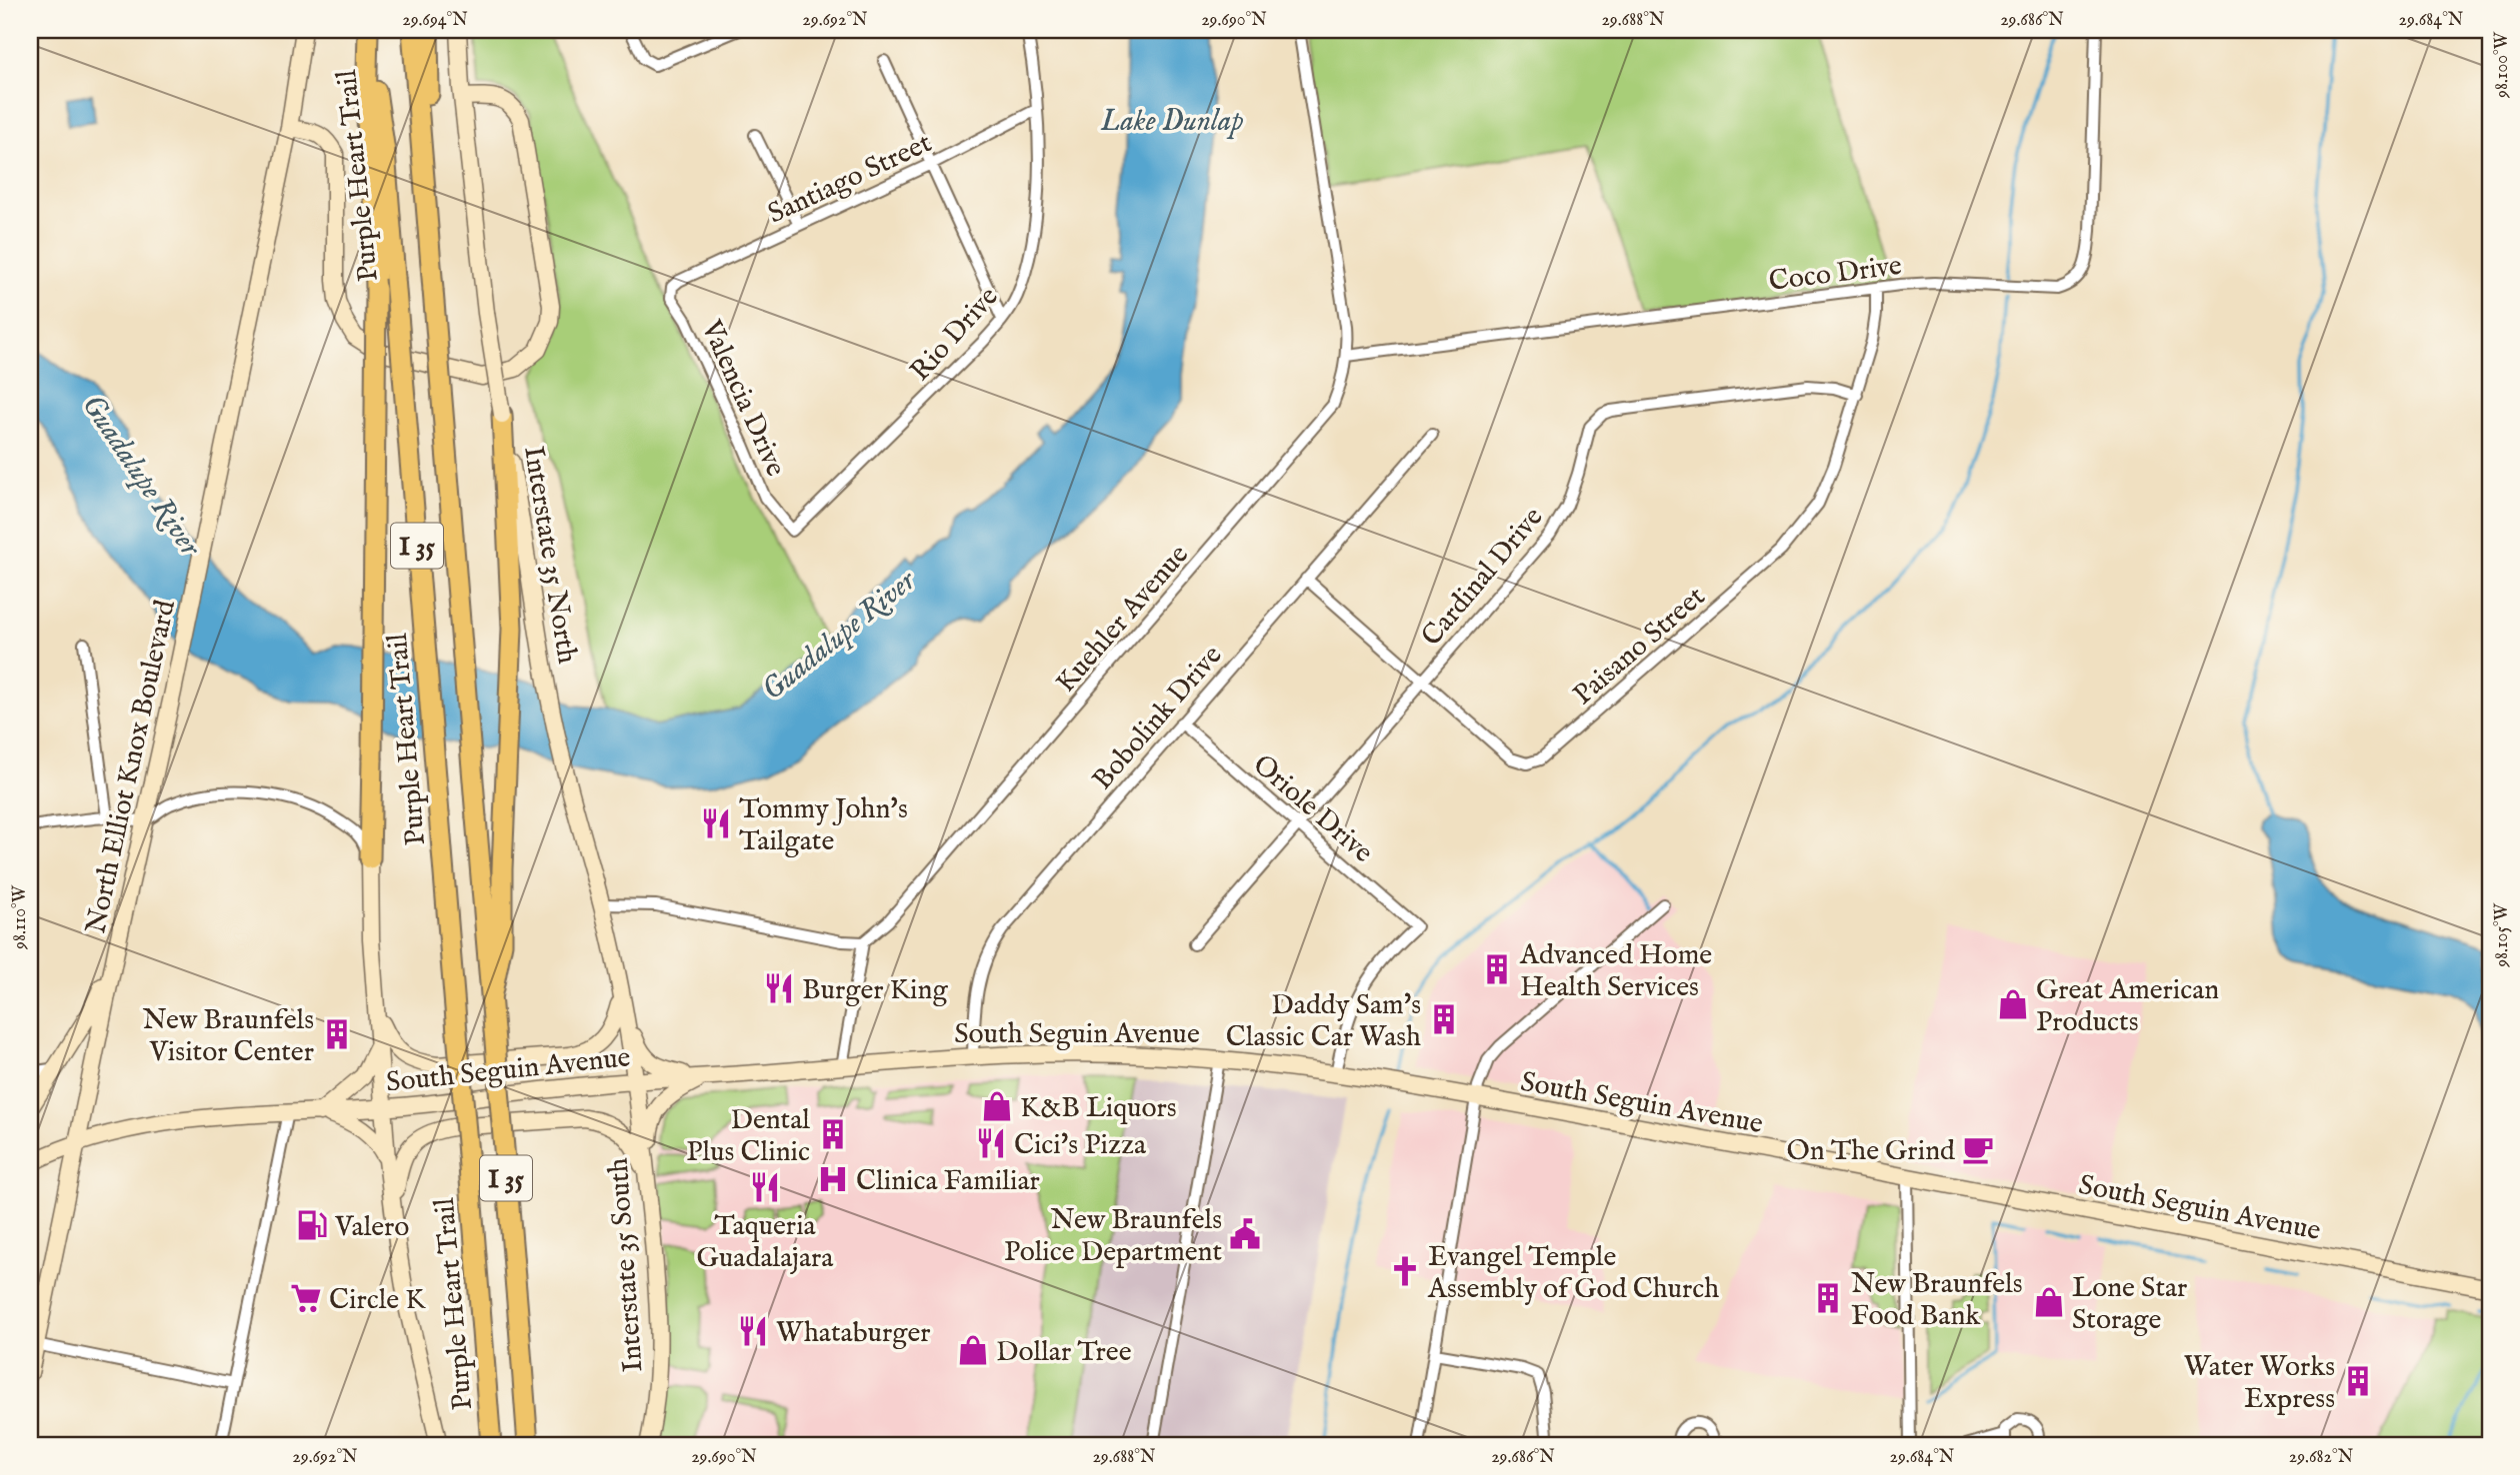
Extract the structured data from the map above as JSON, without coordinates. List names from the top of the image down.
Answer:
{
  "streets": {
    "highway": ["Purple Heart Trail", "I 35"],
    "main road": [
      "Interstate 35 North",
      "North Elliot Knox Boulevard",
      "South Seguin Avenue",
      "Interstate 35 South"
    ],
    "street": [
      "Santiago Street",
      "Coco Drive",
      "Rio Drive",
      "Valencia Drive",
      "Cardinal Drive",
      "Kuehler Avenue",
      "Paisano Street",
      "Bobolink Drive",
      "Oriole Drive"
    ]
  },
  "crossings": [
    ["Santiago Street", "Rio Drive"],
    ["Santiago Street", "Valencia Drive"],
    ["Coco Drive", "Kuehler Avenue"],
    ["Coco Drive", "Paisano Street"],
    ["Rio Drive", "Valencia Drive"],
    ["Interstate 35 North", "South Seguin Avenue"],
    ["Interstate 35 North", "Interstate 35 South"],
    ["Cardinal Drive", "Paisano Street"],
    ["Cardinal Drive", "Oriole Drive"],
    ["Paisano Street", "Bobolink Drive"],
    ["Bobolink Drive", "Oriole Drive"],
    ["Bobolink Drive", "South Seguin Avenue"],
    ["North Elliot Knox Boulevard", "South Seguin Avenue"],
    ["Oriole Drive", "South Seguin Avenue"],
    ["South Seguin Avenue", "Interstate 35 South"]
  ],
  "water": ["Lake Dunlap", "Guadalupe River"],
  "places": {
    "restaurant": [
      "Tommy John's Tailgate",
      "Burger King",
      "Cici's Pizza",
      "Taqueria Guadalajara",
      "Whataburger"
    ],
    "building": [
      "Advanced Home Health Services",
      "Daddy Sam's Classic Car Wash",
      "New Braunfels Visitor Center",
      "Dental Plus Clinic",
      "New Braunfels Food Bank",
      "Water Works Express"
    ],
    "shop": [
      "Great American Products",
      "K&B Liquors",
      "Lone Star Storage",
      "Dollar Tree"
    ],
    "cafe": ["On The Grind"],
    "hospital": ["Clinica Familiar"],
    "fuel station": ["Valero"],
    "public building": ["New Braunfels Police Department"],
    "church": ["Evangel Temple Assembly of God Church"],
    "supermarket": ["Circle K"]
  },
  "coordinates": [
    "29.694°N",
    "29.692°N",
    "29.690°N",
    "29.688°N",
    "29.686°N",
    "29.684°N",
    "98.100°W",
    "98.110°W",
    "98.105°W",
    "29.682°N"
  ]
}
